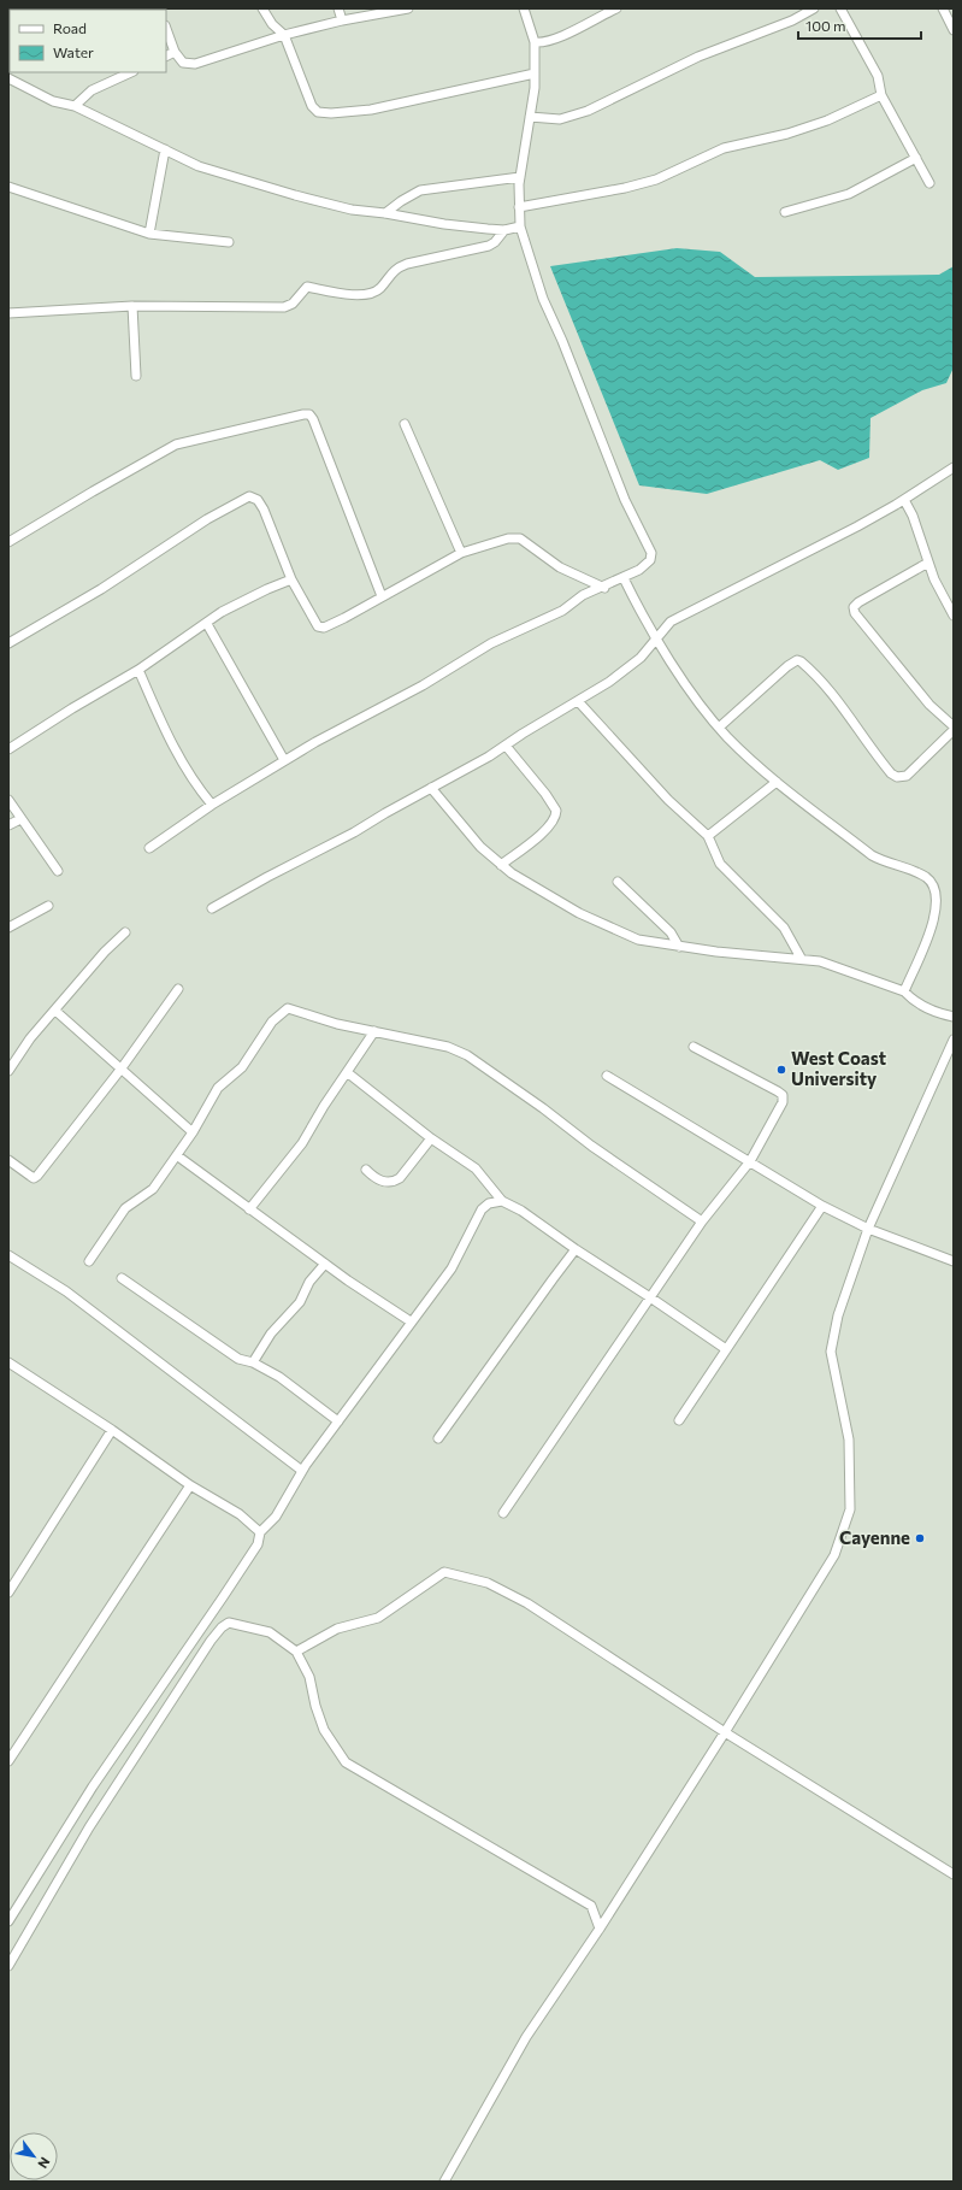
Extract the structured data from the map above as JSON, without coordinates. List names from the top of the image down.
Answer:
{
  "places": ["West Coast University", "Cayenne"],
  "legend": ["Road", "Water"],
  "scale_bar": "100 m",
  "north": "bottom right"
}
